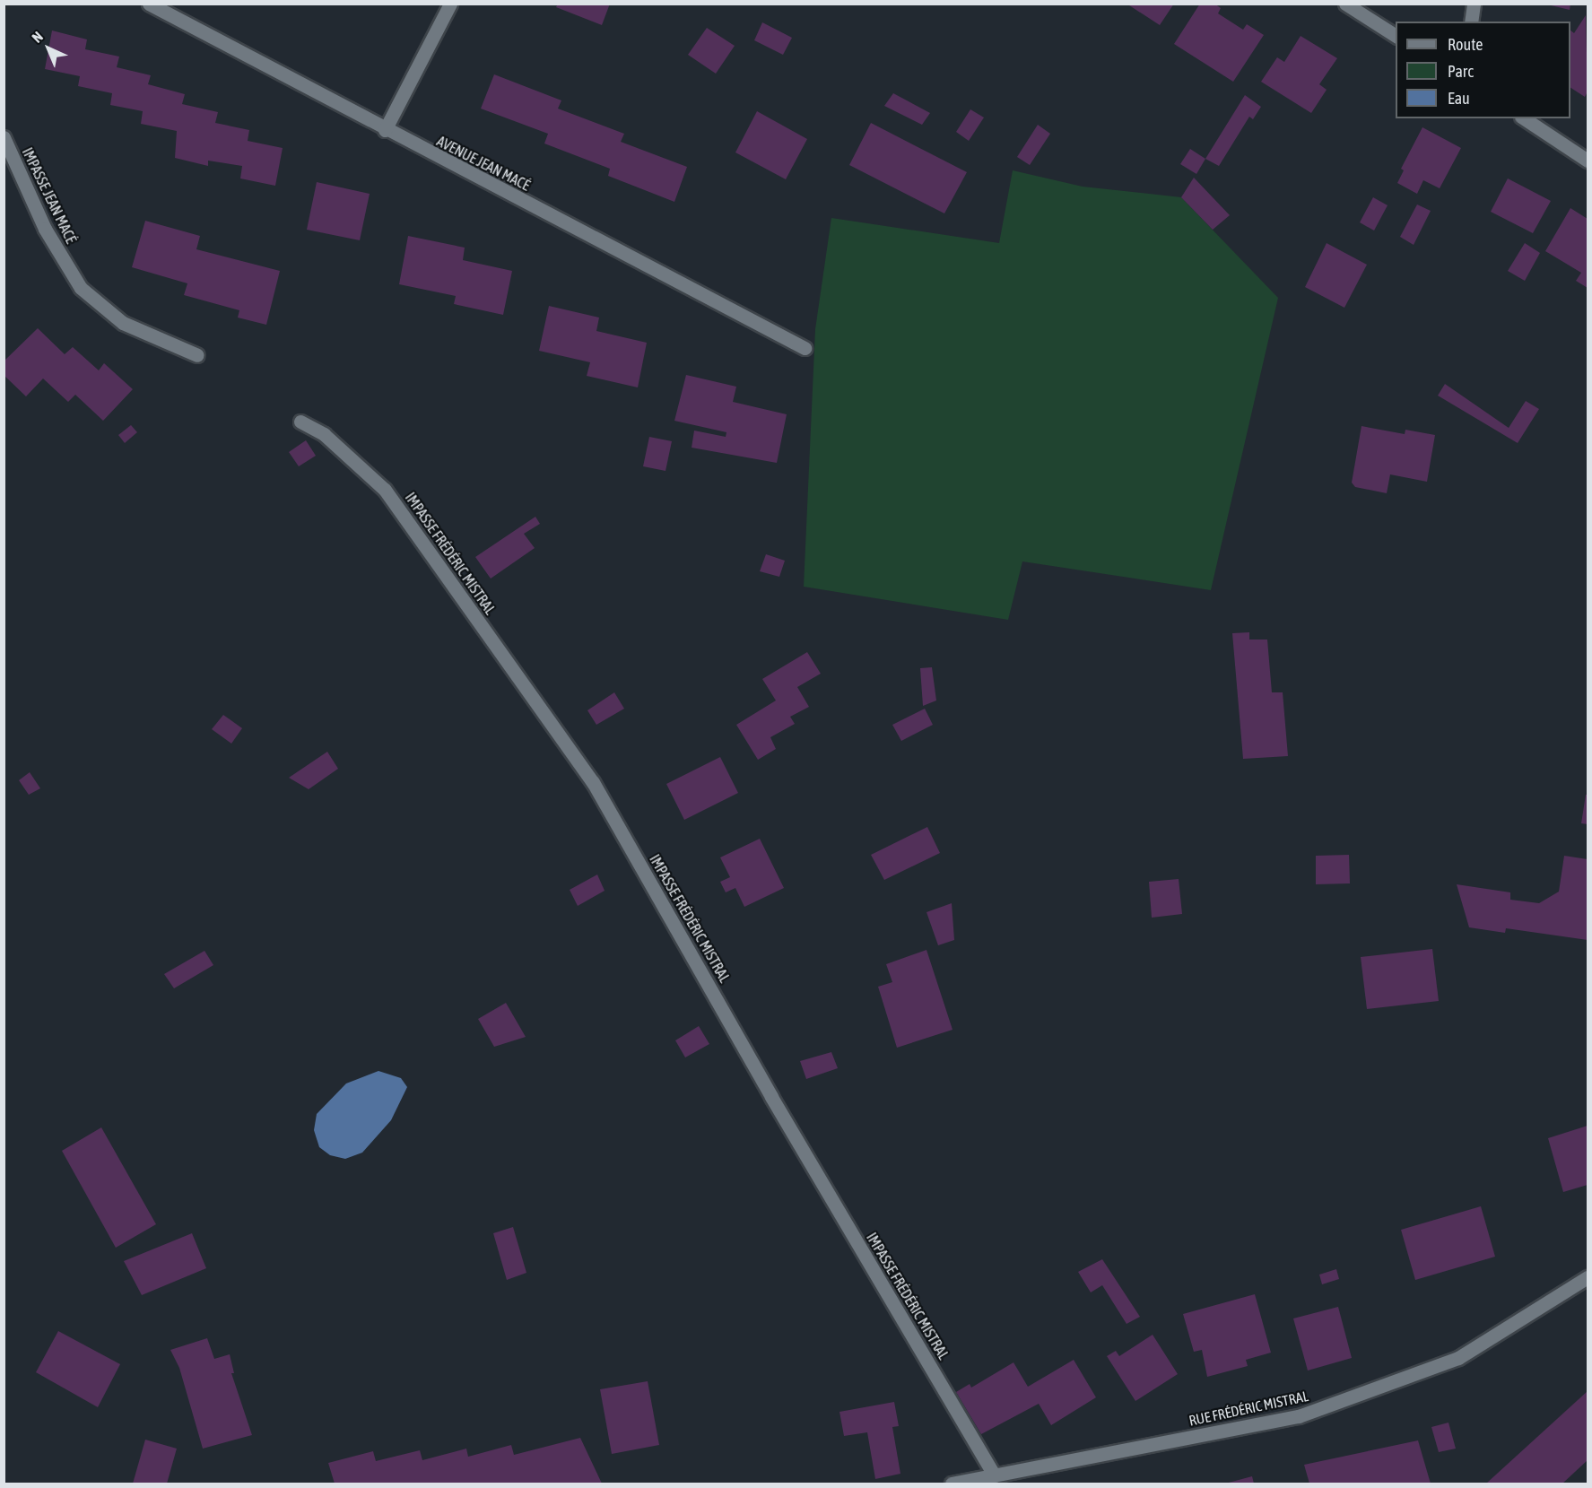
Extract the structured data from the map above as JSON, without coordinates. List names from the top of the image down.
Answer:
{
  "streets": {
    "street": [
      "AVENUE JEAN MACÉ",
      "IMPASSE JEAN MACÉ",
      "IMPASSE FRÉDÉRIC MISTRAL",
      "RUE FRÉDÉRIC MISTRAL"
    ]
  },
  "crossings": [
    ["IMPASSE FRÉDÉRIC MISTRAL", "RUE FRÉDÉRIC MISTRAL"]
  ],
  "legend": ["Route", "Parc", "Eau"],
  "north": "top left"
}
